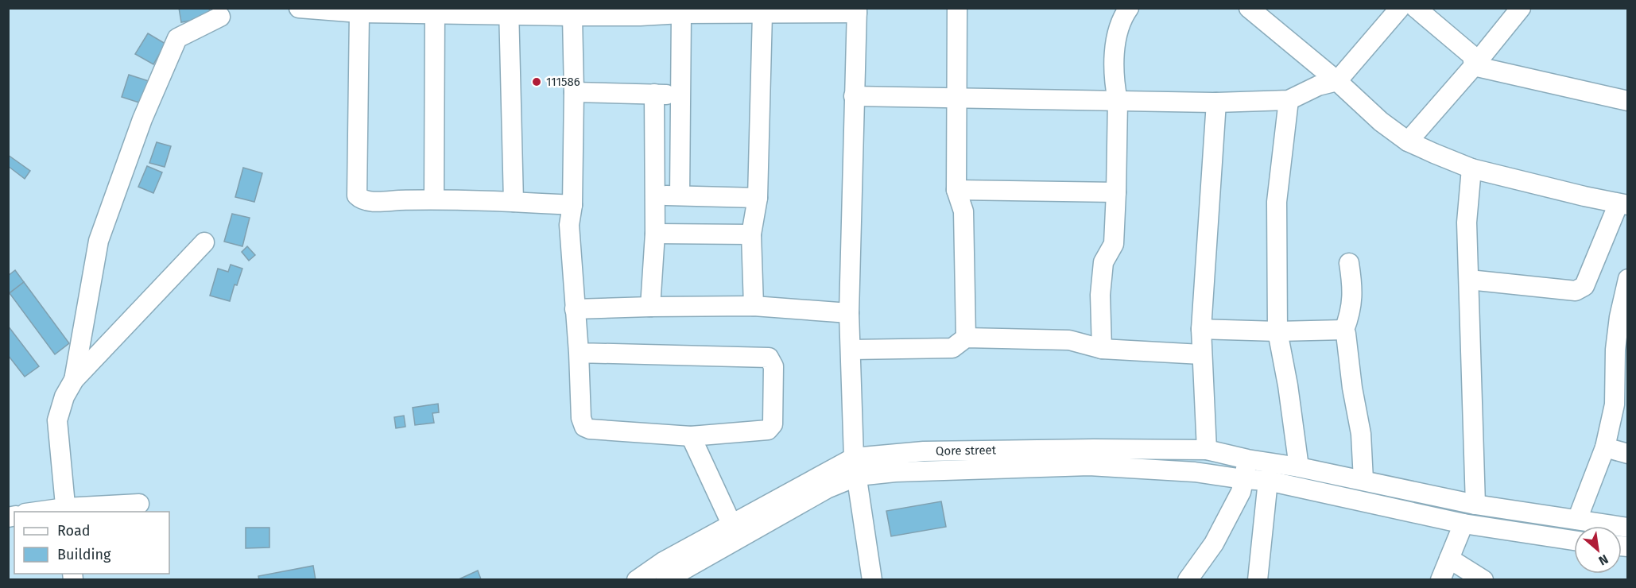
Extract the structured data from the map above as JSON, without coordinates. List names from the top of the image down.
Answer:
{
  "streets": {
    "street": ["Qore street"]
  },
  "places": ["111586"],
  "legend": ["Road", "Building"],
  "north": "bottom right"
}
